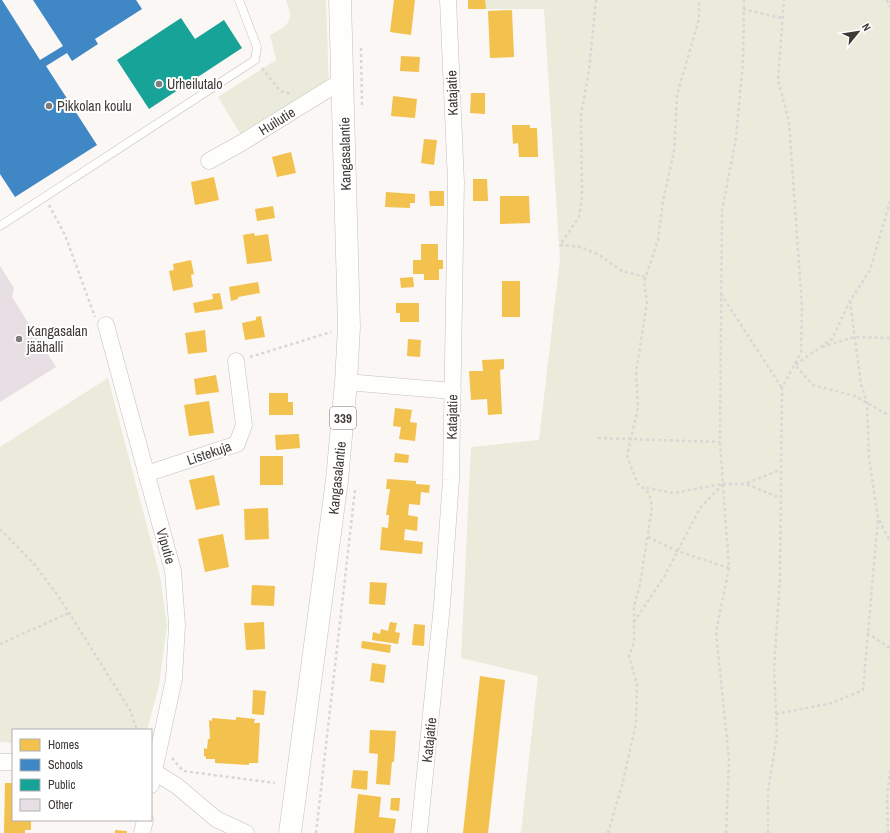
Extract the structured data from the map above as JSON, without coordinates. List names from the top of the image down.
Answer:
{
  "streets": {
    "main road": ["Kangasalantie", "339"],
    "street": [
      "Katajatie",
      "Huilutie",
      "Listekuja",
      "Viputie"
    ]
  },
  "crossings": [
    ["Huilutie", "Kangasalantie"],
    ["Listekuja", "Viputie"]
  ],
  "places": ["Urheilutalo", "Pikkolan koulu", "Kangasalan jäähalli"],
  "legend": [
    "Homes",
    "Schools",
    "Public",
    "Other"
  ],
  "north": "top right"
}
